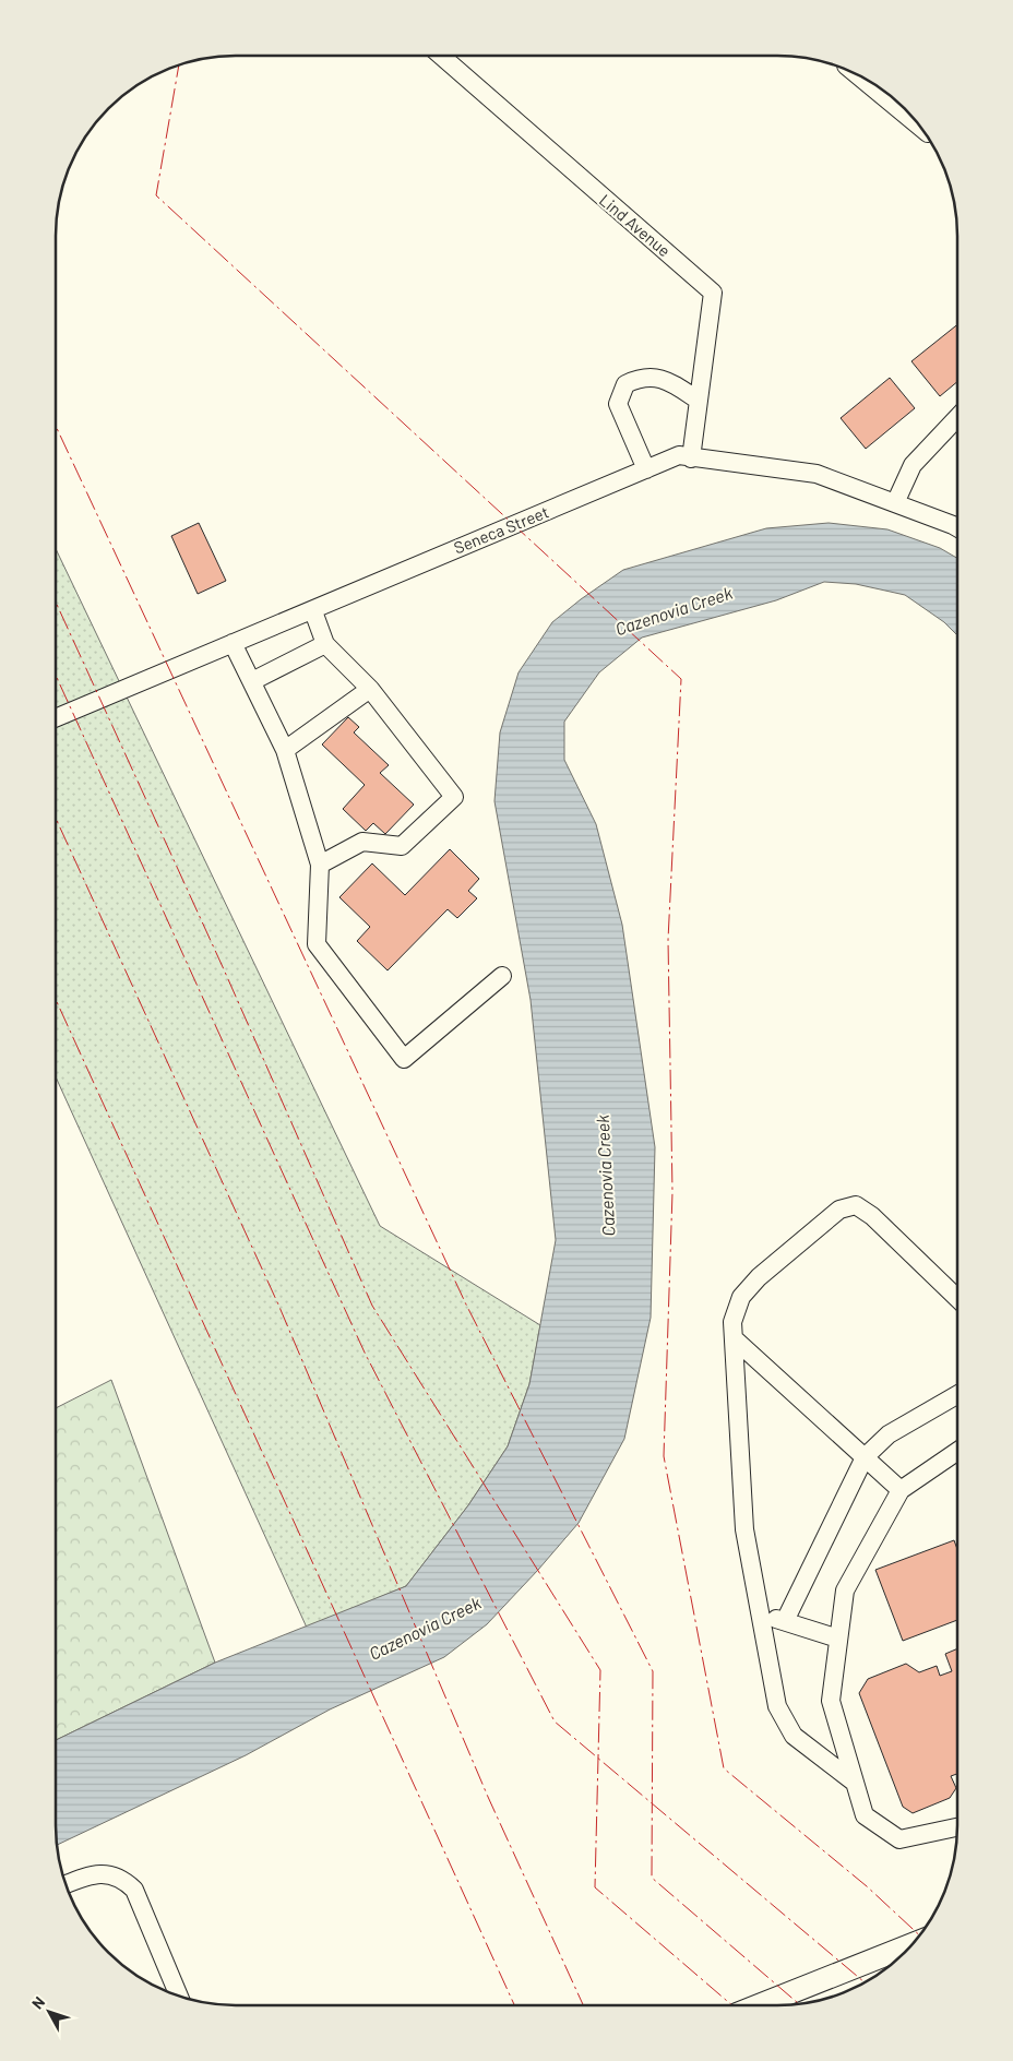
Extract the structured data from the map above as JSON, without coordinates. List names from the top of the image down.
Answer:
{
  "streets": {
    "street": ["Lind Avenue", "Seneca Street"]
  },
  "crossings": [
    ["Lind Avenue", "Seneca Street"]
  ],
  "water": ["Cazenovia Creek"],
  "north": "top left"
}
